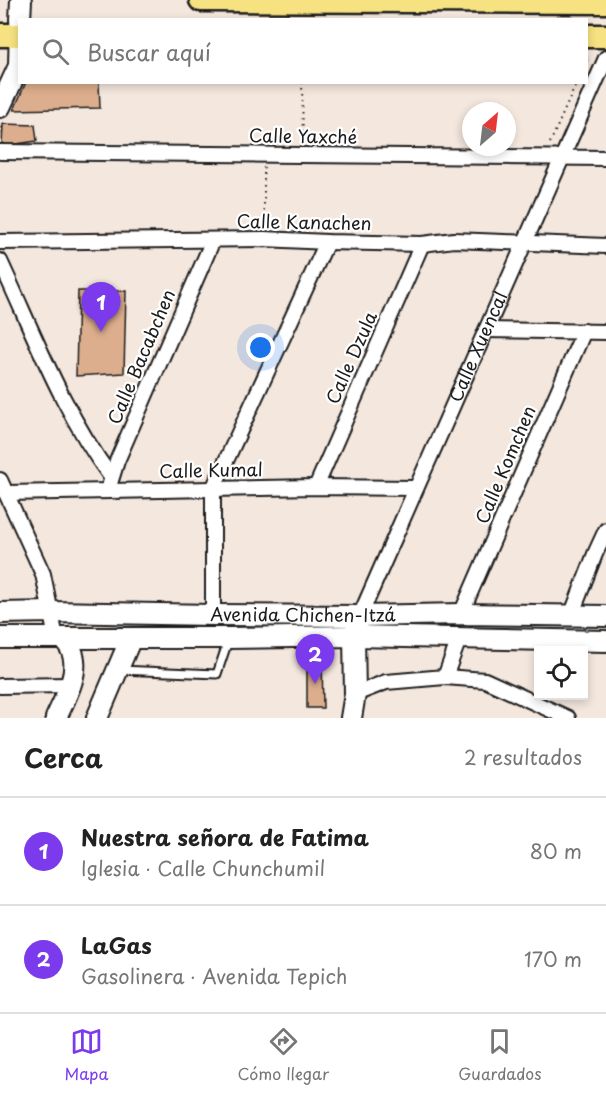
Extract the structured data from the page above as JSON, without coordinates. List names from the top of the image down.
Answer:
{
  "streets": {
    "main road": ["Calle Xuencal", "Avenida Chichen-Itzá"],
    "street": [
      "Calle Yaxché",
      "Calle Kanachen",
      "Calle Bacabchen",
      "Calle Dzula",
      "Calle Komchen",
      "Calle Kumal"
    ]
  },
  "crossings": [
    ["Calle Yaxché", "Calle Xuencal"],
    ["Calle Kanachen", "Calle Xuencal"],
    ["Calle Kanachen", "Calle Bacabchen"],
    ["Calle Kanachen", "Calle Dzula"],
    ["Calle Xuencal", "Calle Kumal"],
    ["Calle Xuencal", "Avenida Chichen-Itzá"],
    ["Calle Bacabchen", "Calle Kumal"],
    ["Calle Dzula", "Calle Kumal"],
    ["Calle Komchen", "Avenida Chichen-Itzá"]
  ],
  "north": "top right",
  "page": {
    "search": "Buscar aquí",
    "pins": ["1", "2"],
    "heading": ["Cerca", "2 resultados"],
    "list": [
      {
        "mark": "1",
        "name": "Nuestra señora de Fatima",
        "note": "Iglesia · Calle Chunchumil",
        "value": "80 m"
      },
      {
        "mark": "2",
        "name": "LaGas",
        "note": "Gasolinera · Avenida Tepich",
        "value": "170 m"
      }
    ],
    "nav": ["Mapa", "Cómo llegar", "Guardados"]
  }
}
